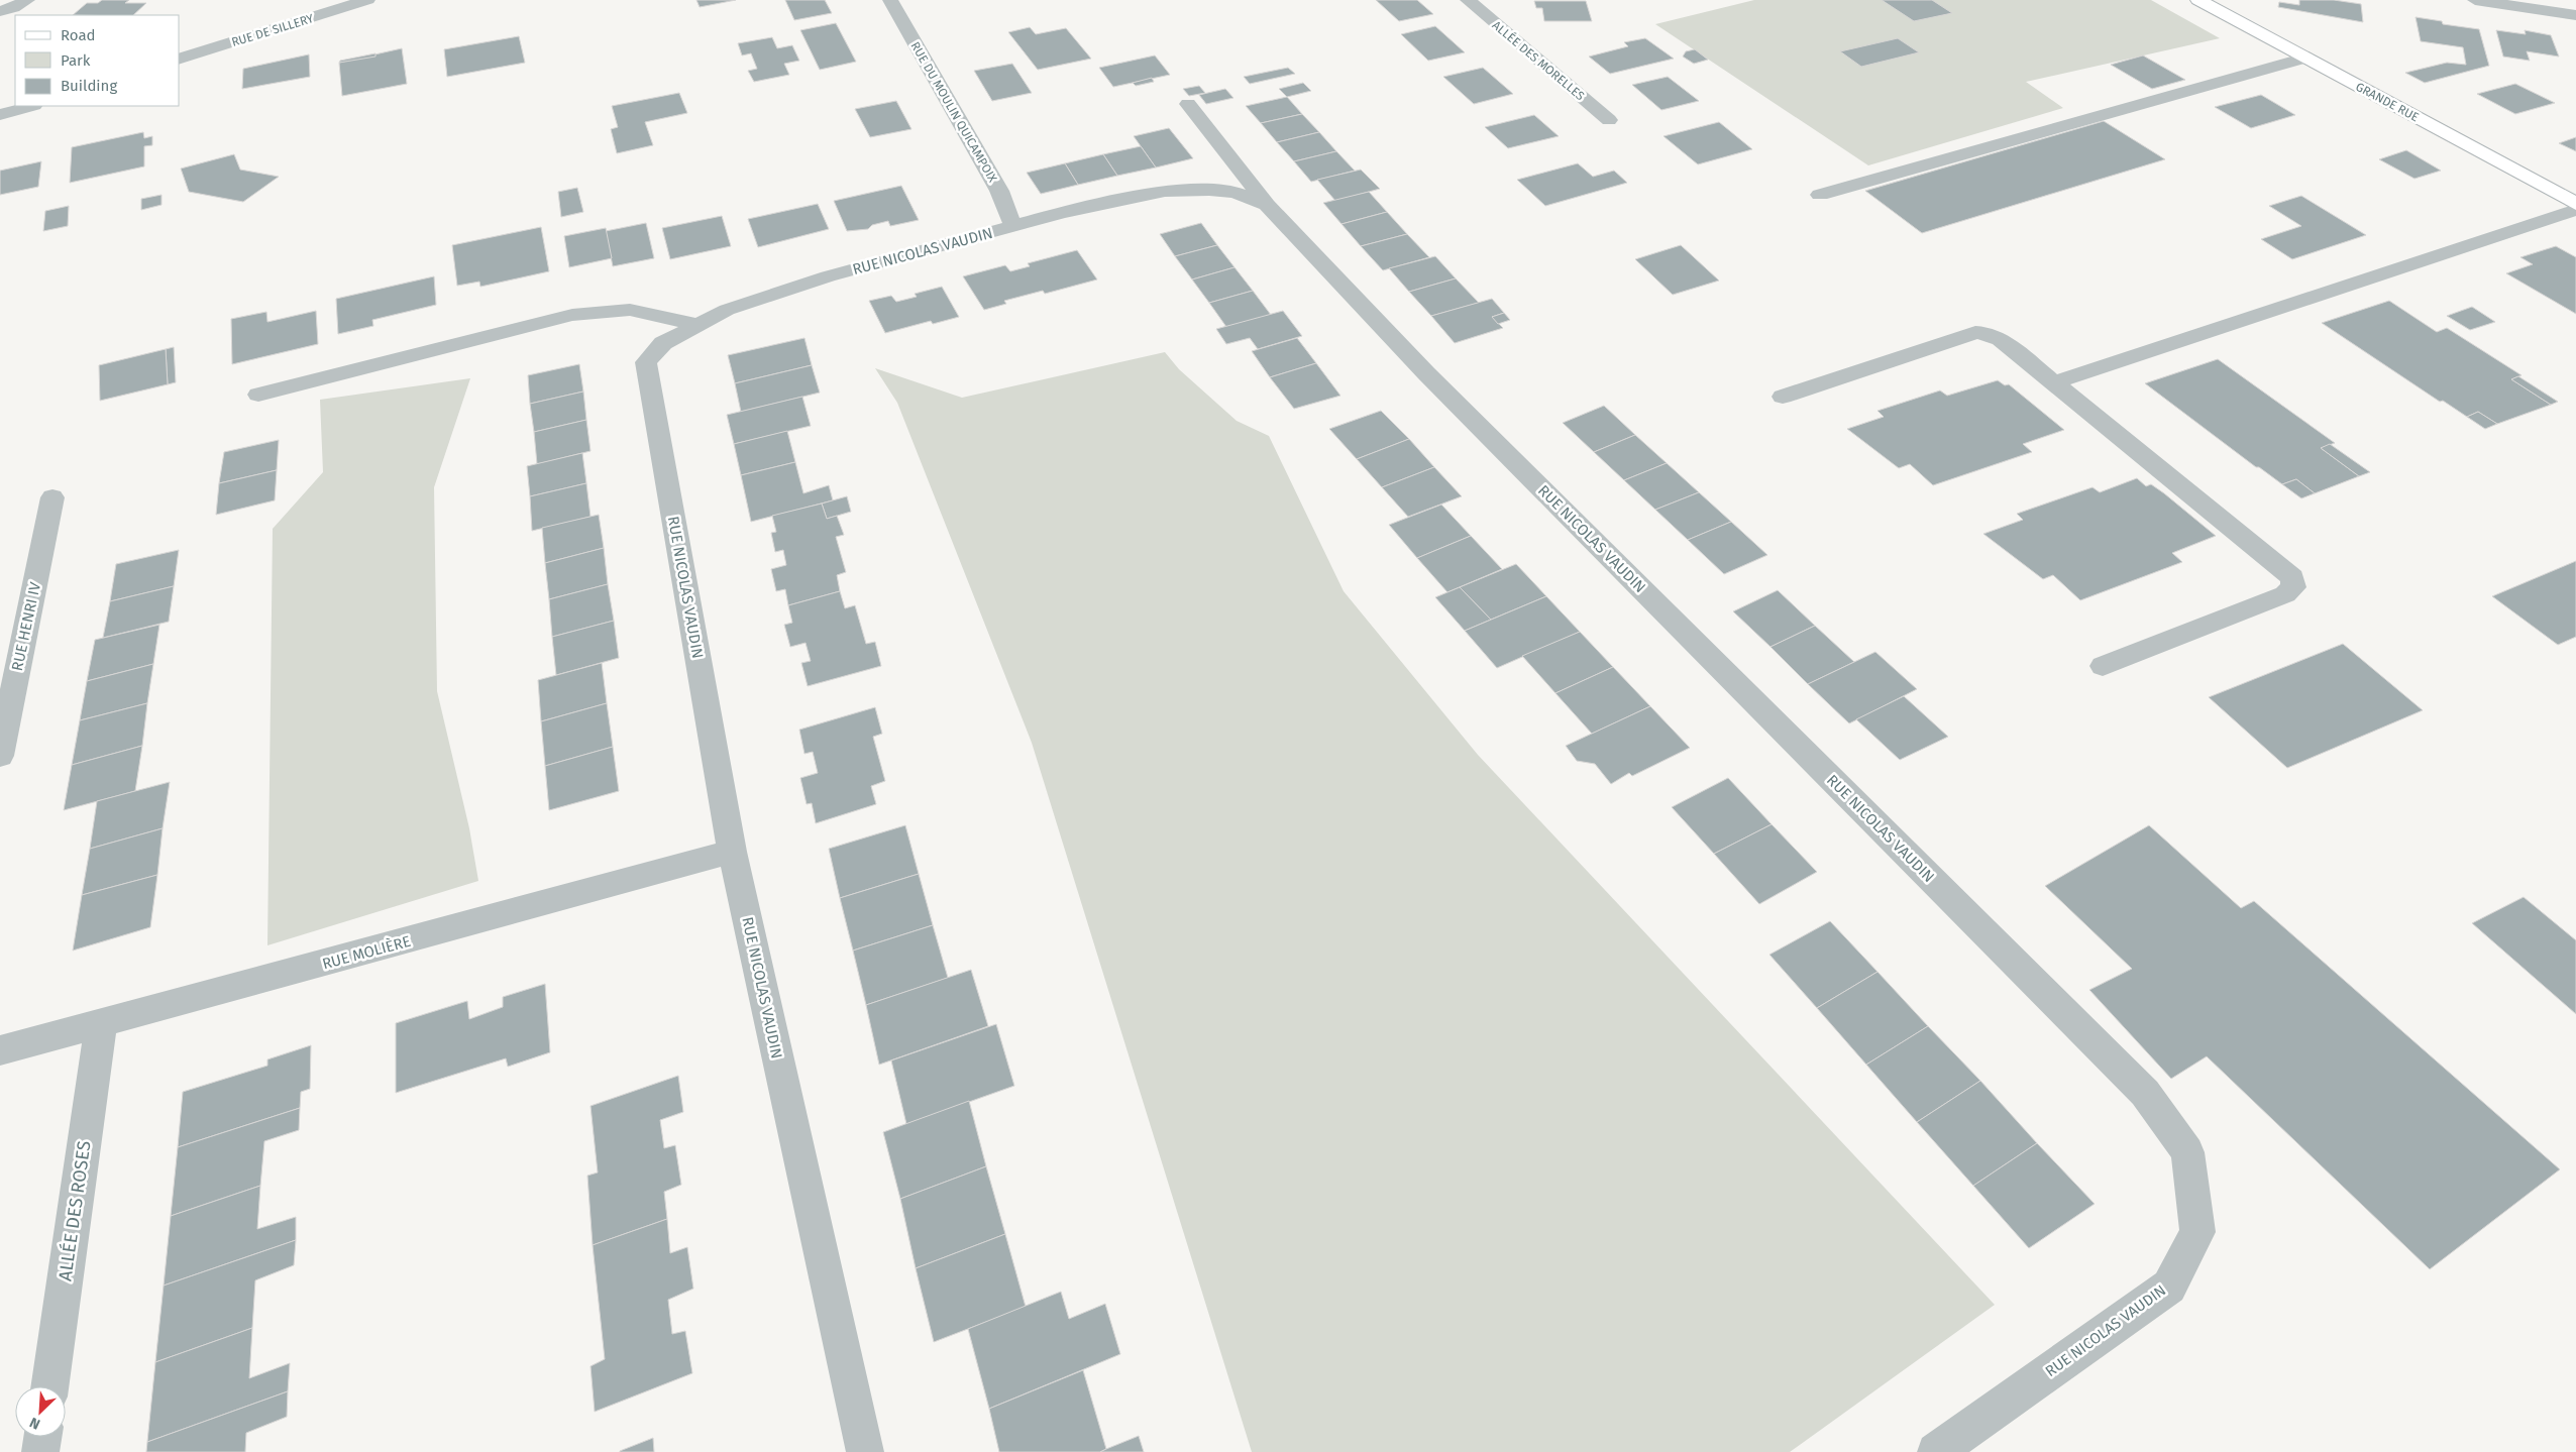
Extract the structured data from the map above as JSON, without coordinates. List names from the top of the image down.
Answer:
{
  "streets": {
    "main road": ["GRANDE RUE"],
    "street": [
      "RUE DE SILLERY",
      "ALLÉE DES MORELLES",
      "RUE DU MOULIN QUICAMPOIX",
      "RUE NICOLAS VAUDIN",
      "RUE HENRI IV",
      "RUE MOLIÈRE",
      "ALLÉE DES ROSES"
    ]
  },
  "crossings": [
    ["RUE DU MOULIN QUICAMPOIX", "RUE NICOLAS VAUDIN"],
    ["RUE NICOLAS VAUDIN", "RUE MOLIÈRE"],
    ["RUE MOLIÈRE", "ALLÉE DES ROSES"]
  ],
  "legend": ["Road", "Park", "Building"],
  "north": "bottom left"
}
